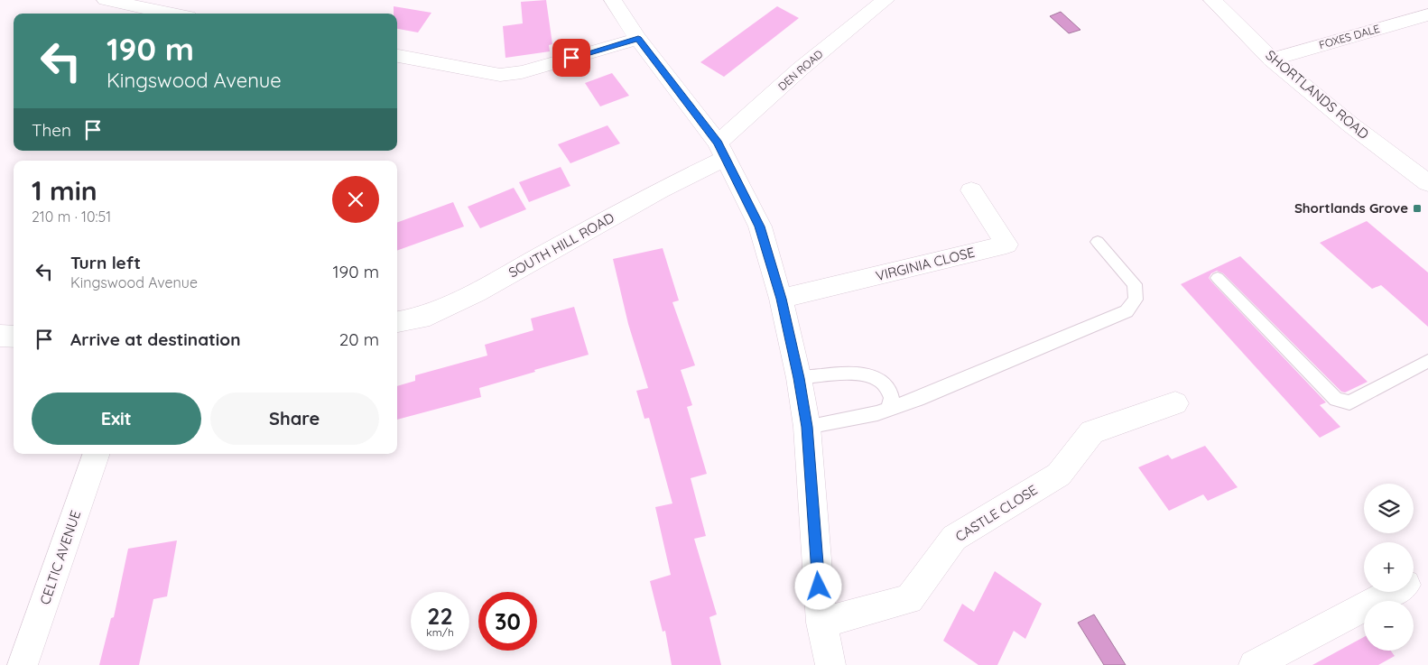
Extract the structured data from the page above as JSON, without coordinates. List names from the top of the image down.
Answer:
{
  "streets": {
    "street": [
      "FOXES DALE",
      "DEN ROAD",
      "SHORTLANDS ROAD",
      "SOUTH HILL ROAD",
      "VIRGINIA CLOSE",
      "CASTLE CLOSE",
      "CELTIC AVENUE"
    ]
  },
  "crossings": [
    ["FOXES DALE", "SHORTLANDS ROAD"],
    ["DEN ROAD", "SOUTH HILL ROAD"]
  ],
  "places": {
    "transit": ["Shortlands Grove"]
  },
  "page": {
    "turn": ["190 m", "Kingswood Avenue"],
    "then": "Then",
    "heading": ["1 min", "210 m · 10:51"],
    "list": [
      {
        "name": "Turn left",
        "note": "Kingswood Avenue",
        "value": "190 m"
      },
      {
        "name": "Arrive at destination",
        "value": "20 m"
      }
    ],
    "buttons": ["Exit", "Share"],
    "map_buttons": ["+", "−"],
    "speed": "22 km/h",
    "limit": "30"
  }
}
